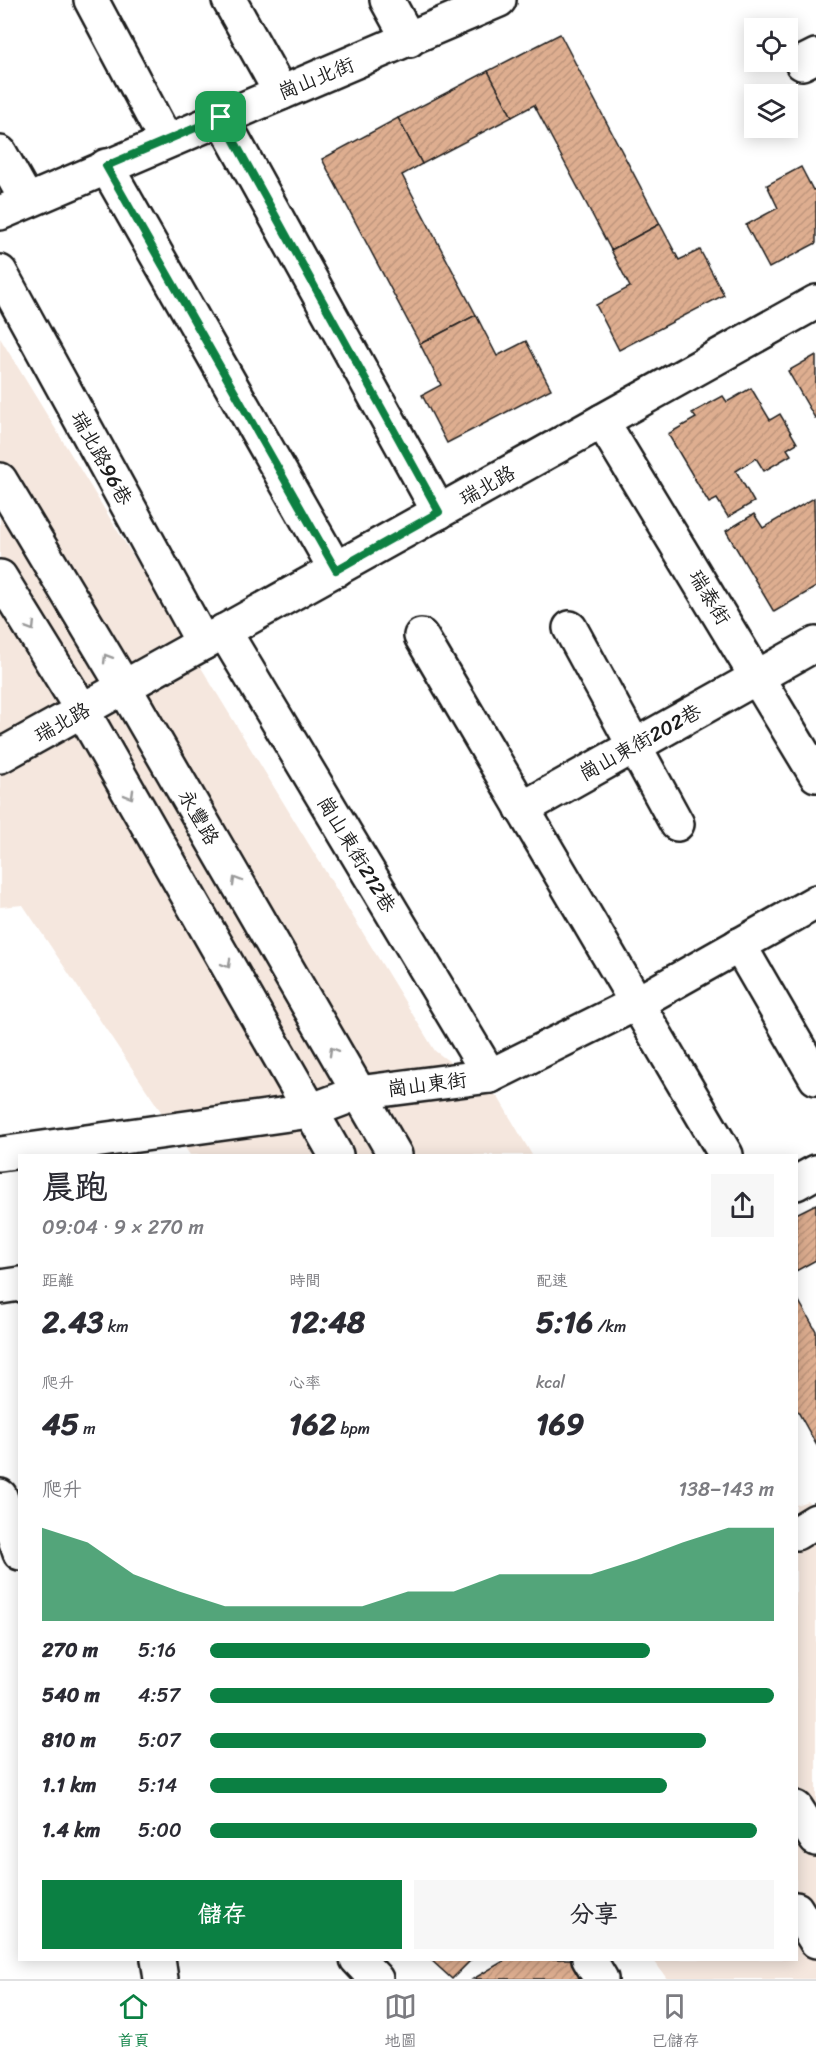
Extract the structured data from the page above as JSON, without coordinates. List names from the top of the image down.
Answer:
{
  "streets": {
    "street": [
      "崗山北街",
      "瑞北路96巷",
      "瑞北路",
      "瑞泰街",
      "崗山東街202巷",
      "永豐路",
      "崗山東街212巷",
      "崗山東街"
    ]
  },
  "crossings": [
    ["瑞北路96巷", "瑞北路"],
    ["瑞北路96巷", "崗山東街212巷"],
    ["瑞北路", "瑞泰街"],
    ["瑞北路", "永豐路"],
    ["瑞北路", "崗山東街212巷"],
    ["瑞泰街", "崗山東街202巷"],
    ["永豐路", "崗山東街"],
    ["崗山東街212巷", "崗山東街"]
  ],
  "page": {
    "heading": ["晨跑", "09:04 · 9 × 270 m"],
    "stats": [
      ["距離", "2.43 km"],
      ["時間", "12:48"],
      ["配速", "5:16 /km"],
      ["爬升", "45 m"],
      ["心率", "162 bpm"],
      ["kcal", "169"]
    ],
    "chart": ["爬升", "138–143 m"],
    "list": [
      {
        "name": "270 m",
        "note": "5:16"
      },
      {
        "name": "540 m",
        "note": "4:57"
      },
      {
        "name": "810 m",
        "note": "5:07"
      },
      {
        "name": "1.1 km",
        "note": "5:14"
      },
      {
        "name": "1.4 km",
        "note": "5:00"
      }
    ],
    "buttons": ["儲存", "分享"],
    "tabs": ["首頁", "地圖", "已儲存"]
  }
}
